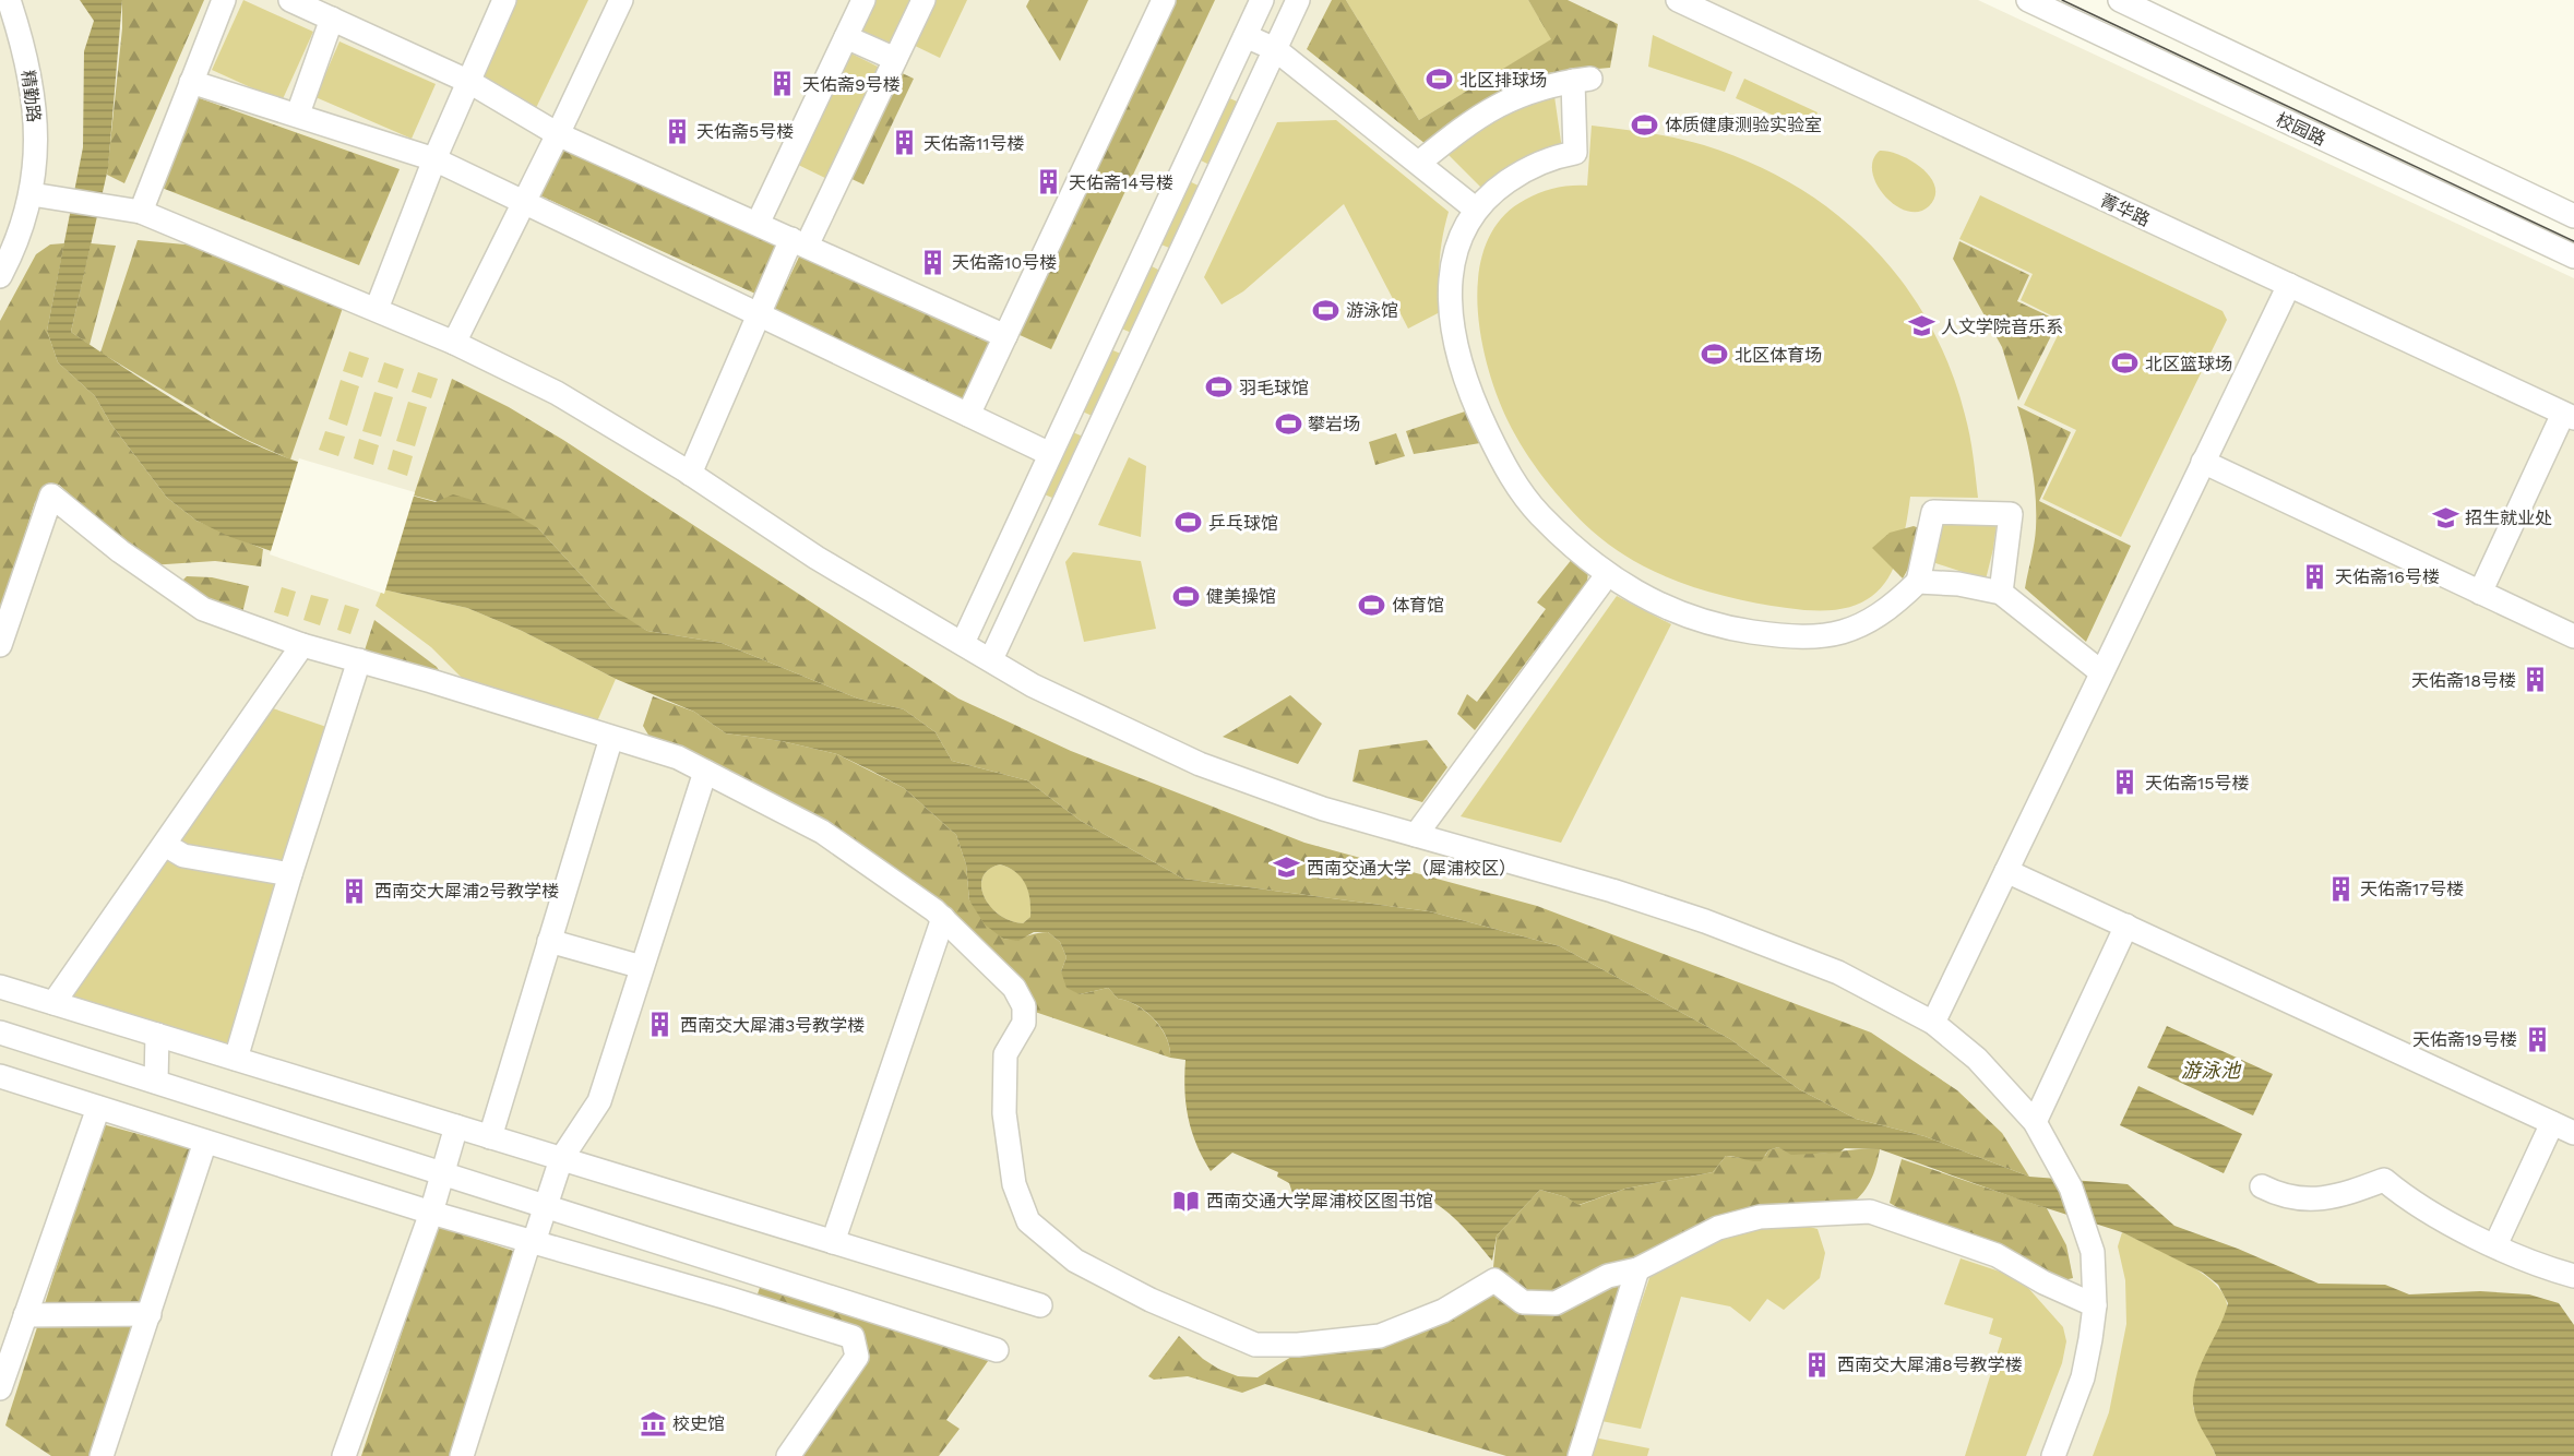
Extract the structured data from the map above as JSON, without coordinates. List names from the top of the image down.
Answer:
{
  "streets": {
    "street": ["精勤路", "校园路", "菁华路"]
  },
  "water": ["游泳池"],
  "places": {
    "sports": [
      "北区排球场",
      "体质健康测验实验室",
      "游泳馆",
      "北区体育场",
      "北区篮球场",
      "羽毛球馆",
      "攀岩场",
      "乒乓球馆",
      "健美操馆",
      "体育馆"
    ],
    "building": [
      "天佑斋9号楼",
      "天佑斋5号楼",
      "天佑斋11号楼",
      "天佑斋14号楼",
      "天佑斋10号楼",
      "天佑斋16号楼",
      "天佑斋18号楼",
      "天佑斋15号楼",
      "天佑斋17号楼",
      "西南交大犀浦2号教学楼",
      "西南交大犀浦3号教学楼",
      "天佑斋19号楼",
      "西南交大犀浦8号教学楼"
    ],
    "school or university": ["人文学院音乐系", "招生就业处", "西南交通大学（犀浦校区）"],
    "library": ["西南交通大学犀浦校区图书馆"],
    "museum": ["校史馆"]
  }
}
